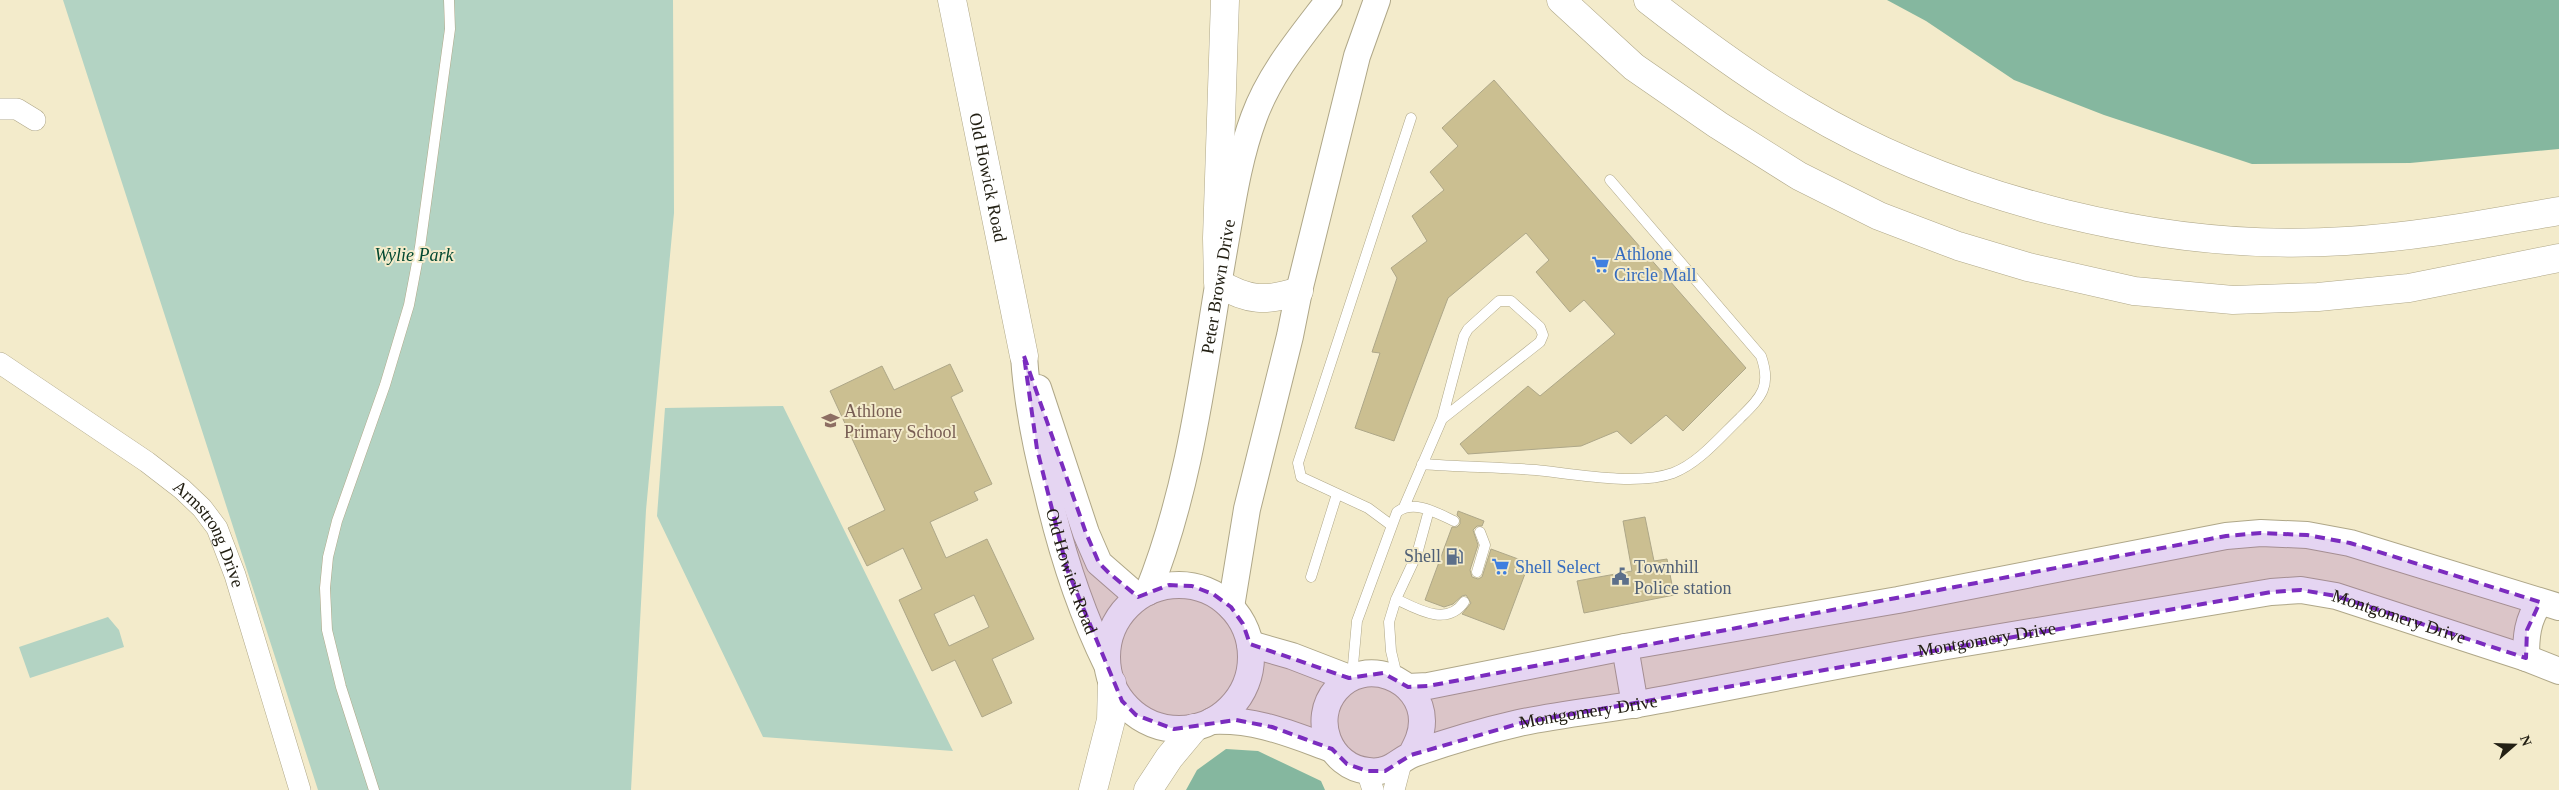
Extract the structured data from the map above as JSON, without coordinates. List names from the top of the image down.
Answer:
{
  "streets": {
    "main road": ["Old Howick Road"],
    "street": ["Peter Brown Drive", "Armstrong Drive", "Montgomery Drive"]
  },
  "crossings": [
    ["Old Howick Road", "Peter Brown Drive"]
  ],
  "parks": ["Wylie Park"],
  "places": {
    "supermarket": ["Athlone Circle Mall", "Shell Select"],
    "school or university": ["Athlone Primary School"],
    "fuel station": ["Shell"],
    "public building": ["Townhill Police station"]
  },
  "north": "right"
}
